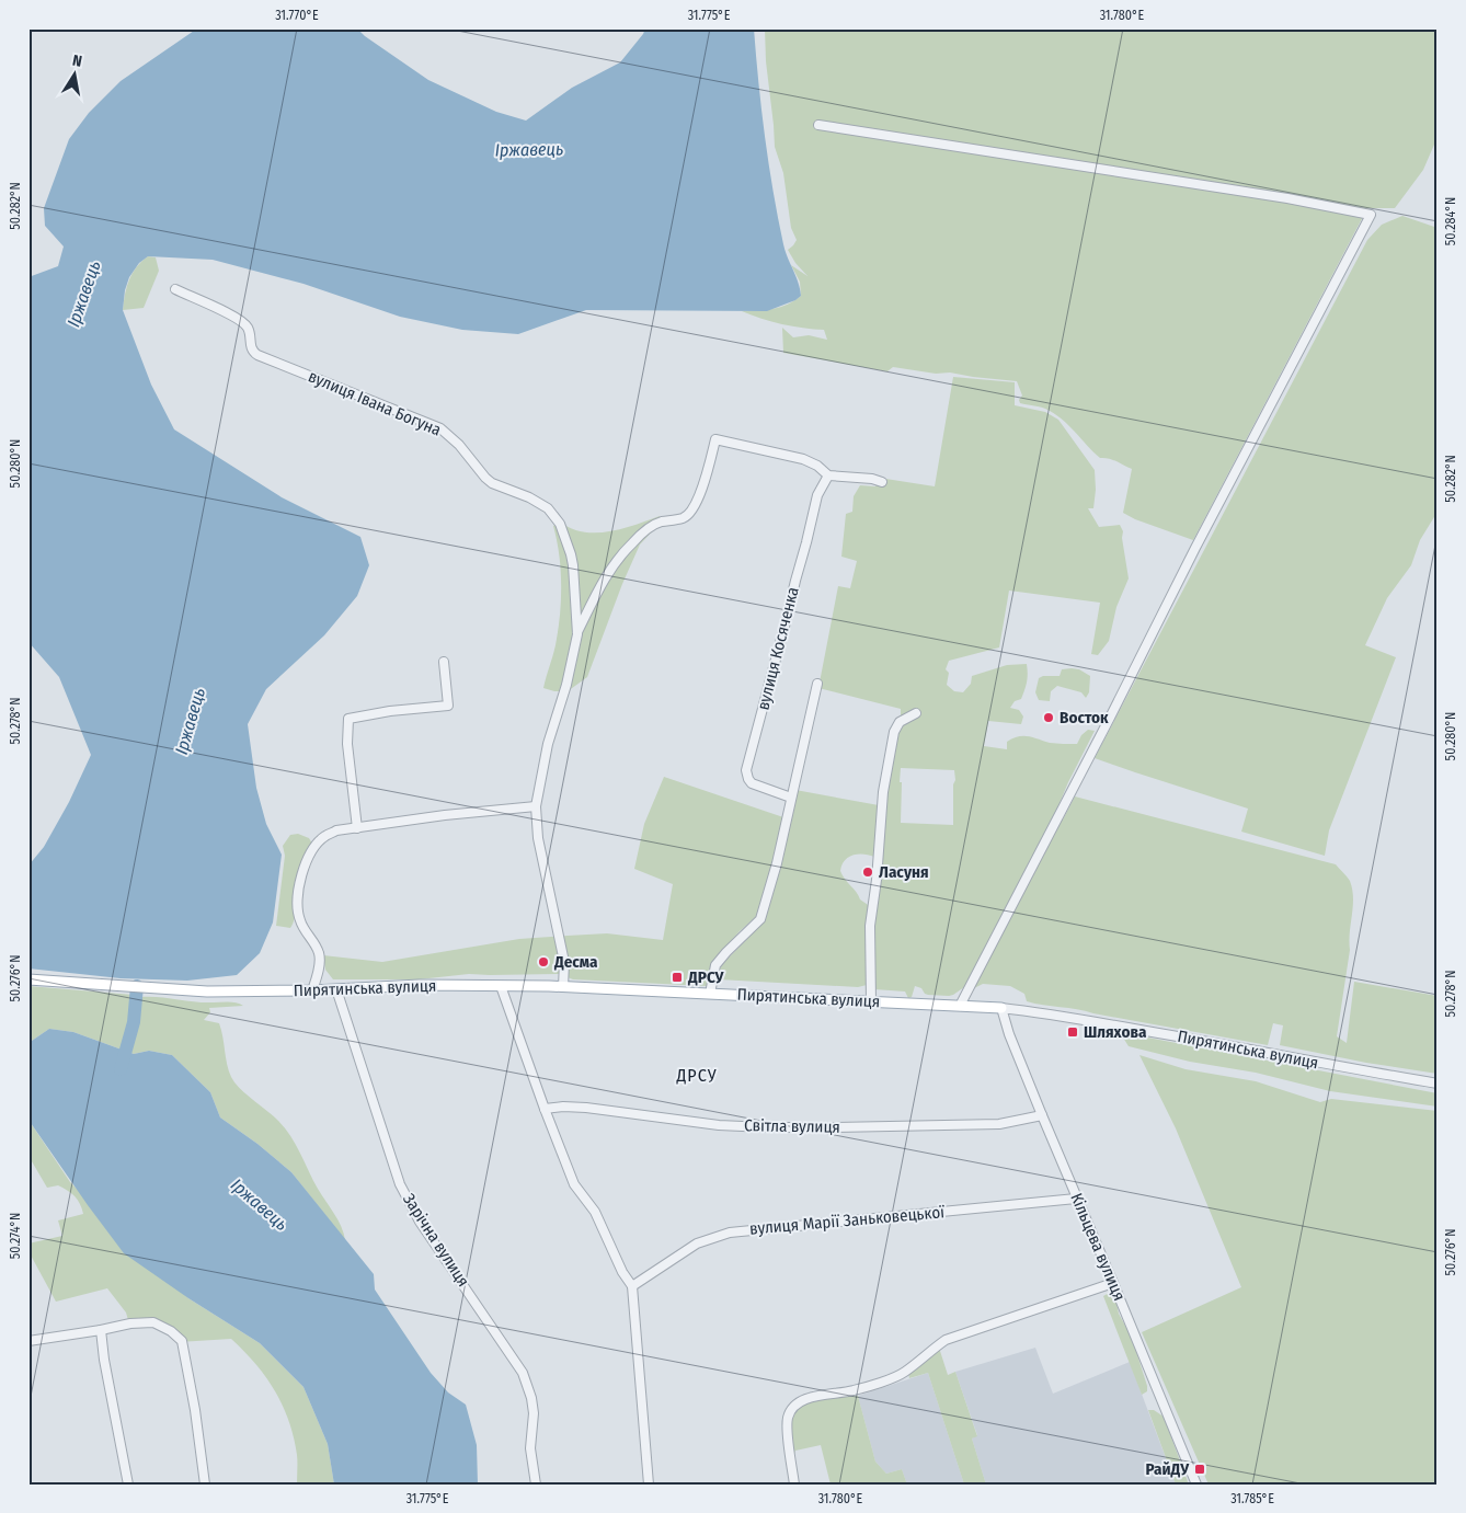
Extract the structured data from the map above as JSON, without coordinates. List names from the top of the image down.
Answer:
{
  "streets": {
    "main road": ["Пирятинська вулиця"],
    "street": [
      "вулиця Івана Богуна",
      "вулиця Косяченка",
      "Світла вулиця",
      "вулиця Марії Заньковецької",
      "Зарічна вулиця",
      "Кільцева вулиця"
    ]
  },
  "crossings": [
    ["вулиця Івана Богуна", "вулиця Косяченка"],
    ["вулиця Івана Богуна", "Пирятинська вулиця"],
    ["Пирятинська вулиця", "Зарічна вулиця"],
    ["Пирятинська вулиця", "Кільцева вулиця"],
    ["Світла вулиця", "Кільцева вулиця"],
    ["вулиця Марії Заньковецької", "Кільцева вулиця"]
  ],
  "districts": ["ДРСУ"],
  "water": ["Іржавець"],
  "places": {
    "other": ["Восток", "Ласуня", "Десма"],
    "transit": ["ДРСУ", "Шляхова", "РайДУ"]
  },
  "north": "top",
  "coordinates": [
    "31.770°E",
    "31.775°E",
    "31.780°E",
    "50.282°N",
    "50.284°N",
    "50.280°N",
    "50.278°N",
    "50.276°N",
    "50.274°N",
    "31.785°E"
  ]
}
